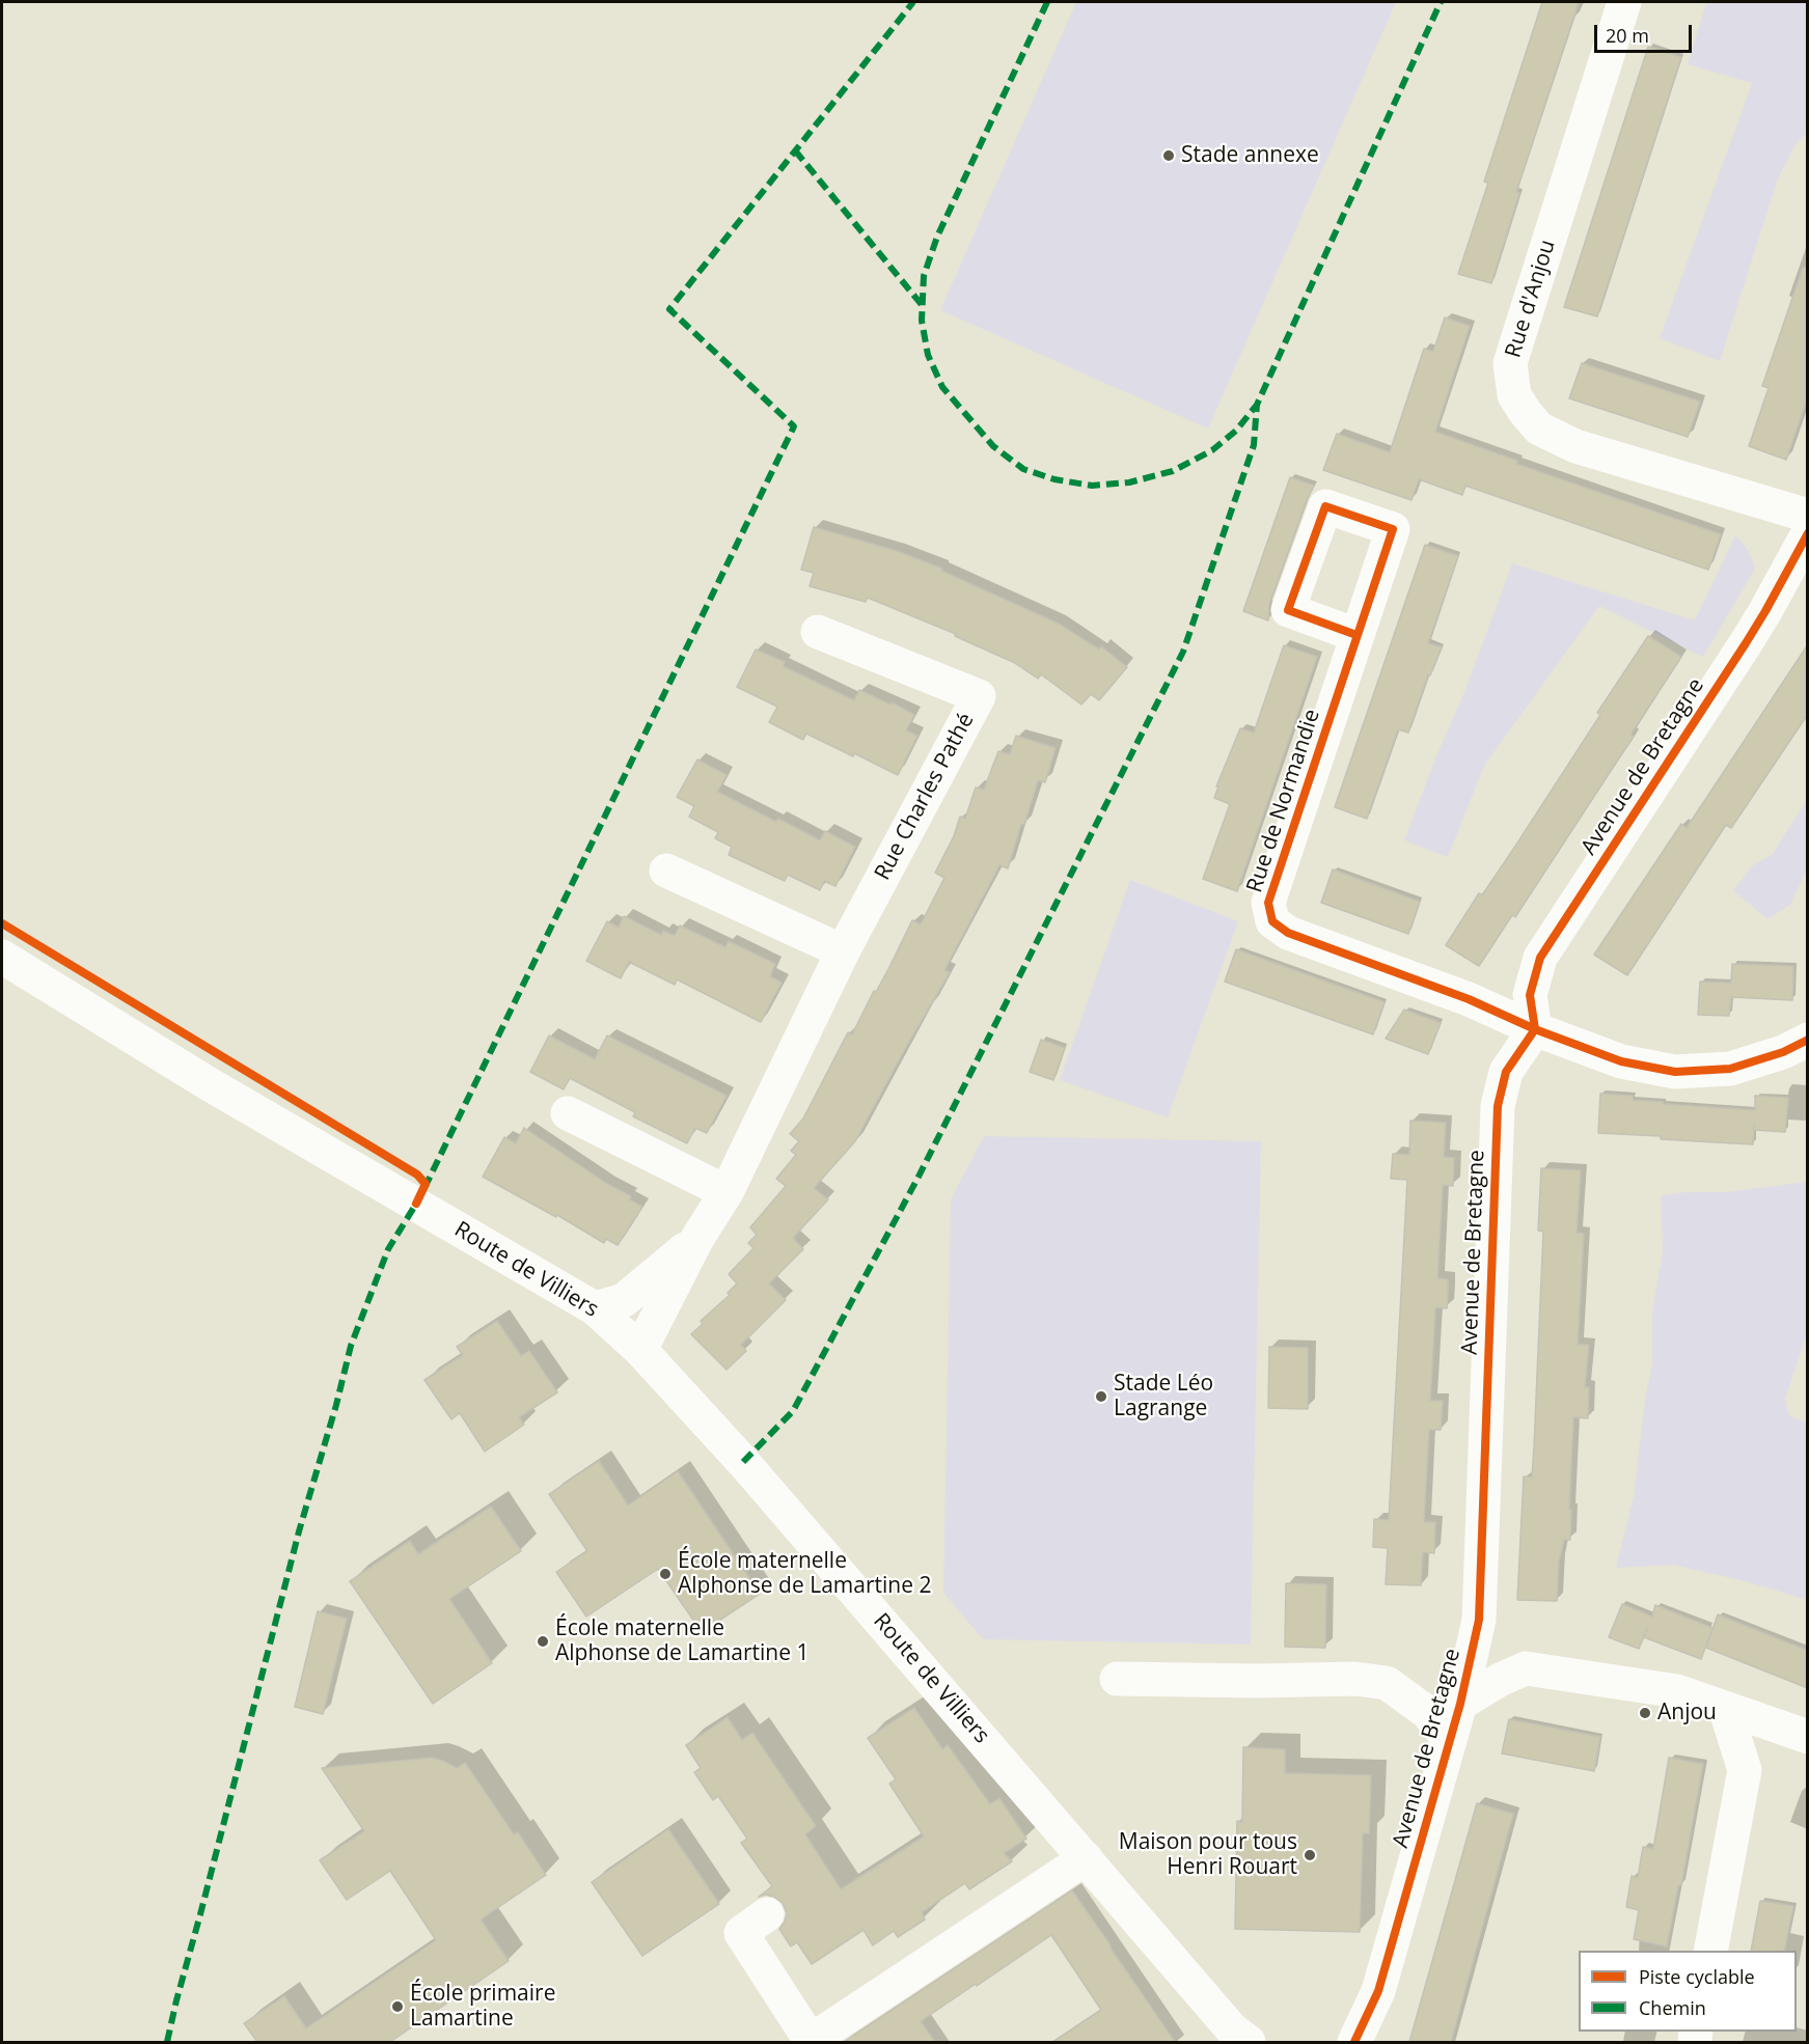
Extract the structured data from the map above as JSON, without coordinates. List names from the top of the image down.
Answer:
{
  "streets": {
    "street": [
      "Rue d'Anjou",
      "Avenue de Bretagne",
      "Rue Charles Pathé",
      "Rue de Normandie",
      "Route de Villiers"
    ]
  },
  "crossings": [
    ["Avenue de Bretagne", "Rue de Normandie"]
  ],
  "places": [
    "Stade annexe",
    "Stade Léo Lagrange",
    "École maternelle Alphonse de Lamartine 2",
    "École maternelle Alphonse de Lamartine 1",
    "Anjou",
    "Maison pour tous Henri Rouart",
    "École primaire Lamartine"
  ],
  "legend": ["Piste cyclable", "Chemin"],
  "scale_bar": "20 m"
}
